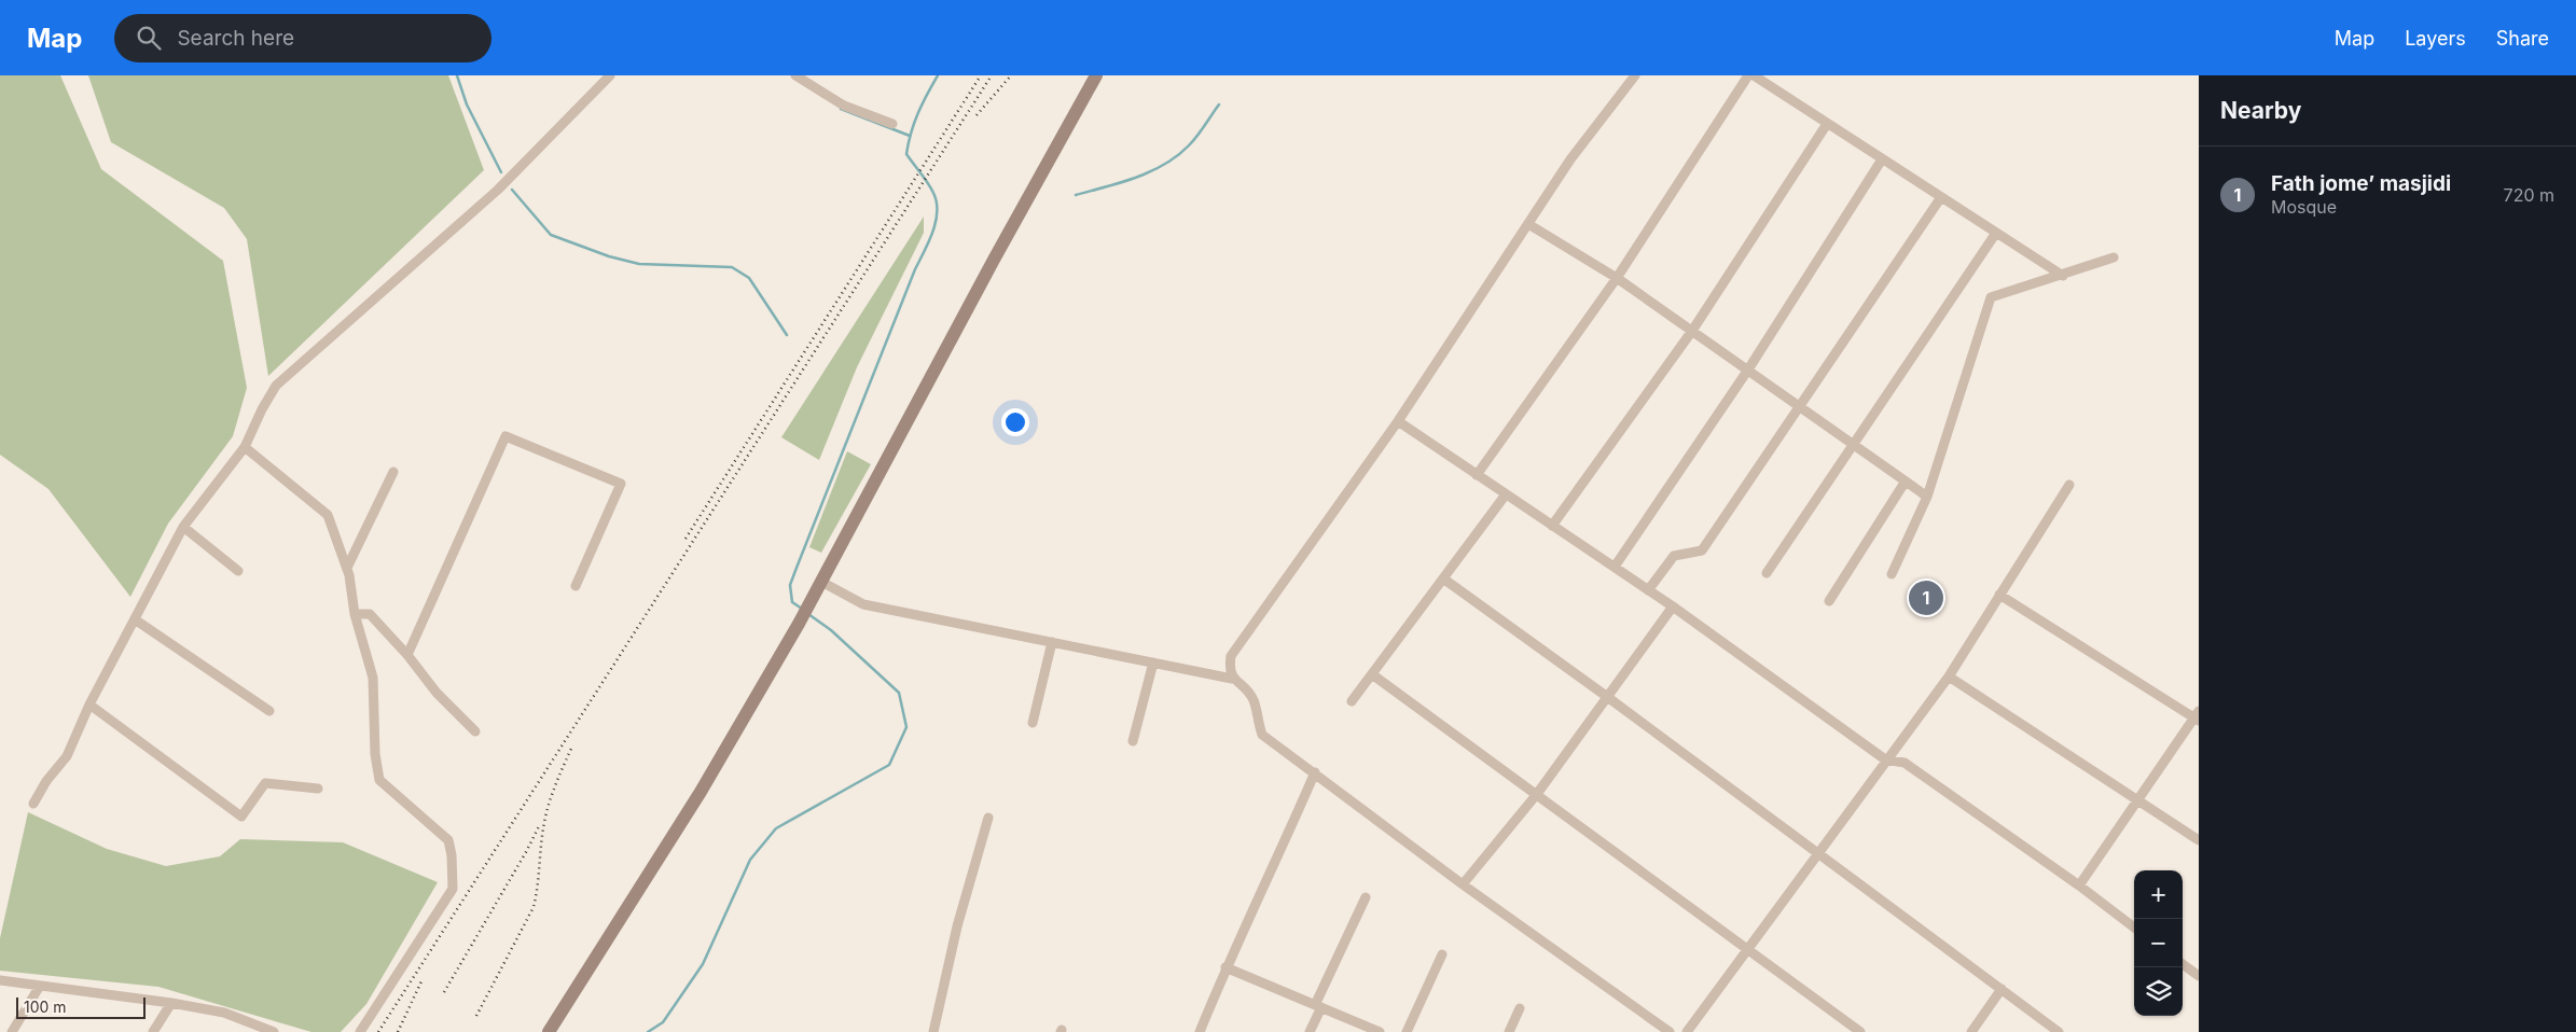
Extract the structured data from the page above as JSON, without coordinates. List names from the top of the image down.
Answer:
{
  "scale_bar": "100 m",
  "page": {
    "header": "Map",
    "search": "Search here",
    "nav": ["Map", "Layers", "Share"],
    "heading": "Nearby",
    "list": [
      {
        "mark": "1",
        "name": "Fath jome’ masjidi",
        "note": "Mosque",
        "value": "720 m"
      }
    ],
    "pins": "1",
    "map_buttons": ["+", "−"],
    "scale": "100 m"
  }
}
